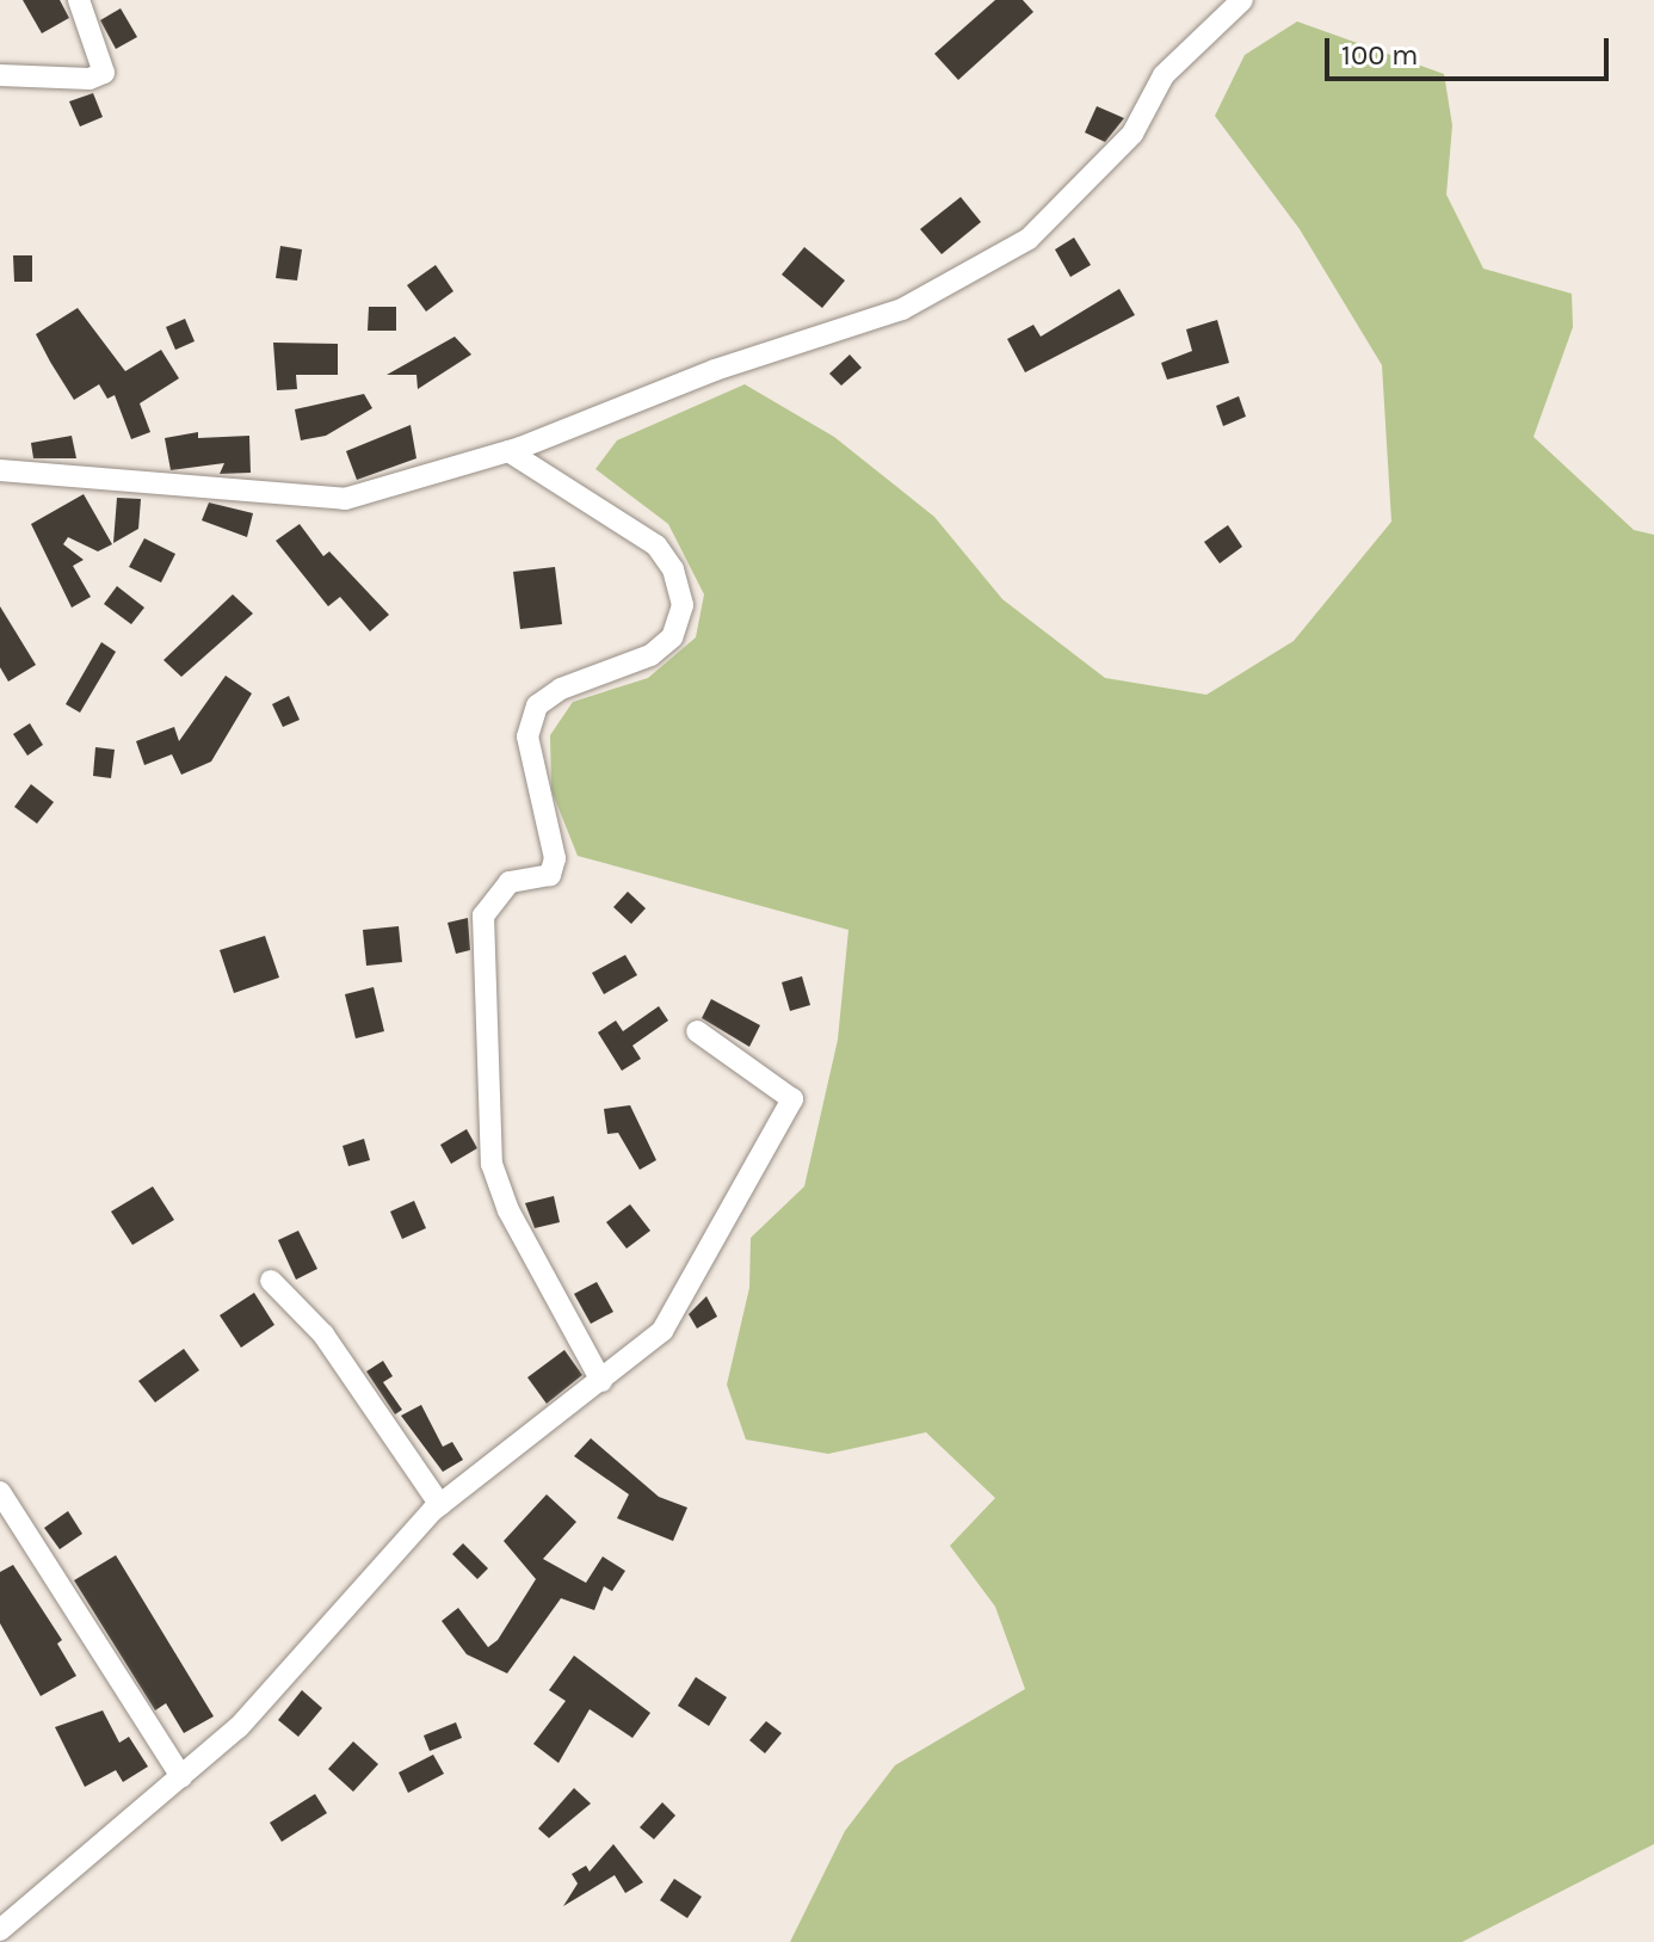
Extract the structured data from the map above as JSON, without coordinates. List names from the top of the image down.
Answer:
{
  "scale_bar": "100 m"
}
